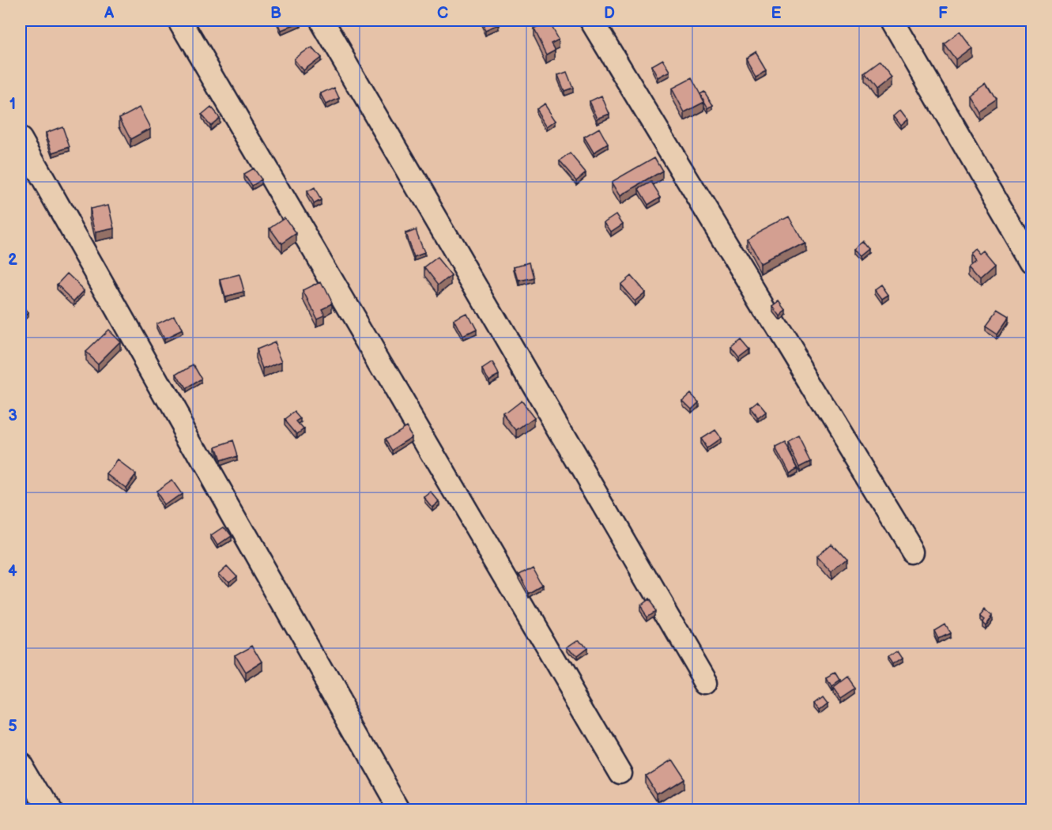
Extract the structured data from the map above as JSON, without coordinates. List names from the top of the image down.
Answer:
{
  "grid": {
    "columns": [
      "A",
      "B",
      "C",
      "D",
      "E",
      "F"
    ],
    "rows": [
      "1",
      "2",
      "3",
      "4",
      "5"
    ]
  }
}
